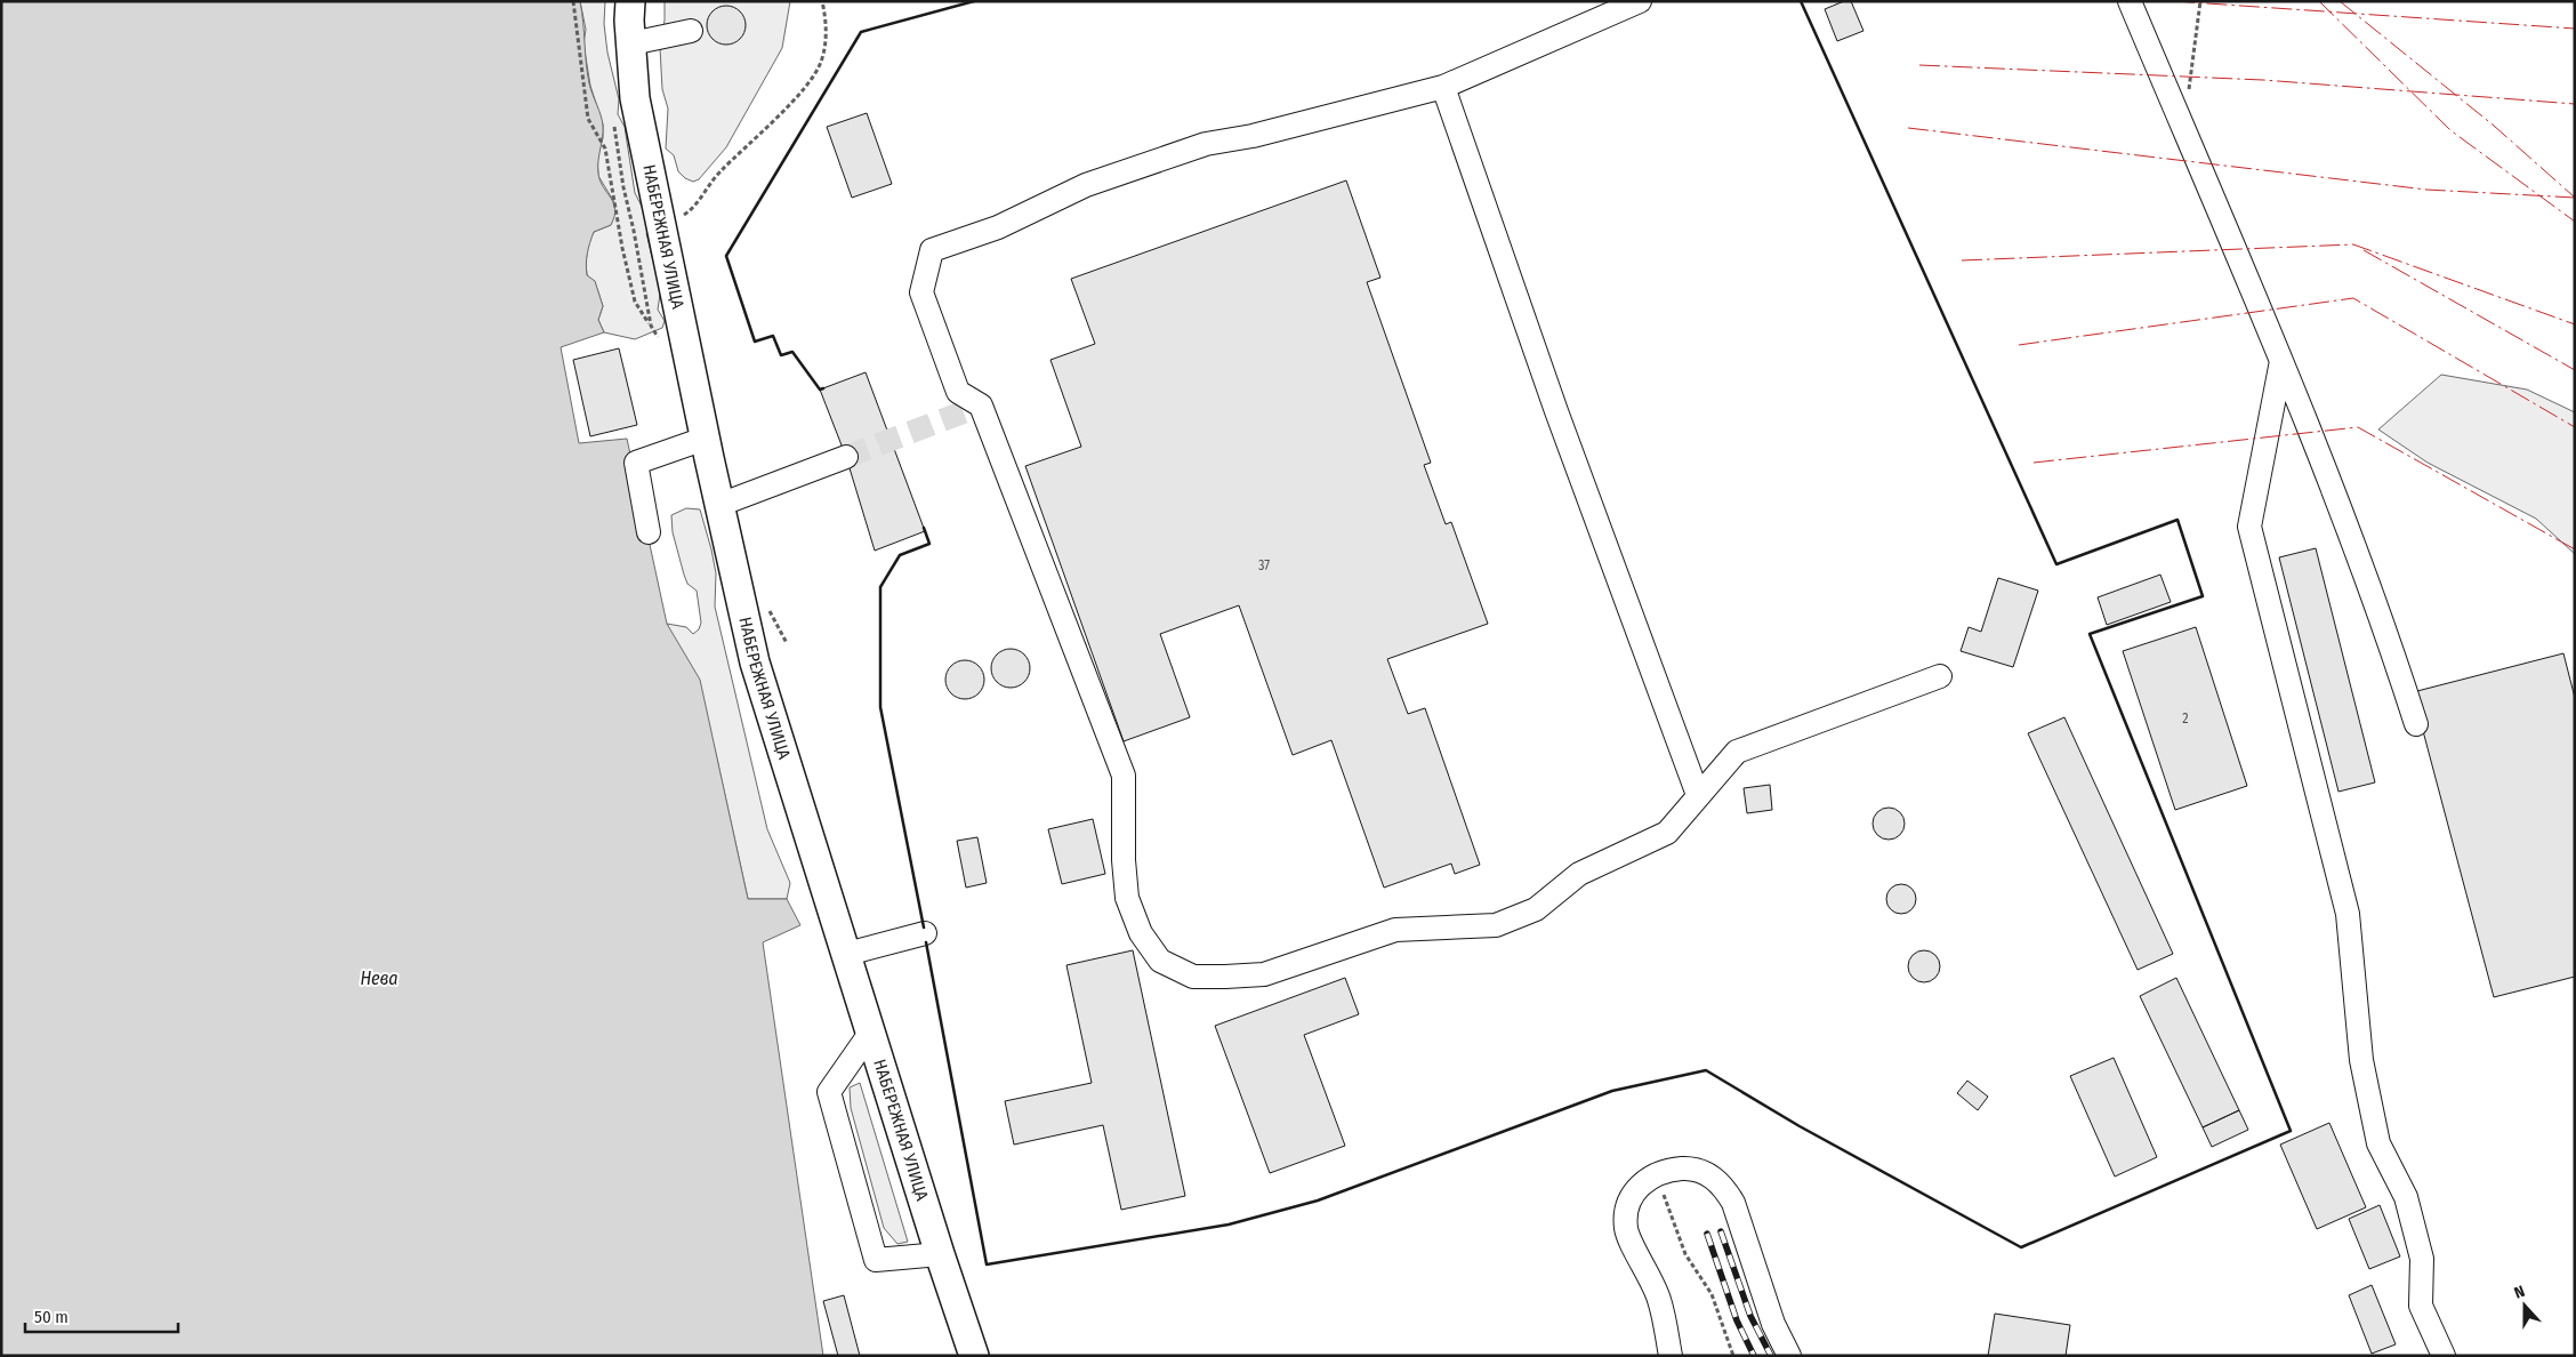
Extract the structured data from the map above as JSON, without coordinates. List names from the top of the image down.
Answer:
{
  "streets": {
    "main road": ["НАБЕРЕЖНАЯ УЛИЦА"]
  },
  "water": ["Нева"],
  "house_numbers": ["37", "2"],
  "scale_bar": "50 m",
  "north": "top"
}
